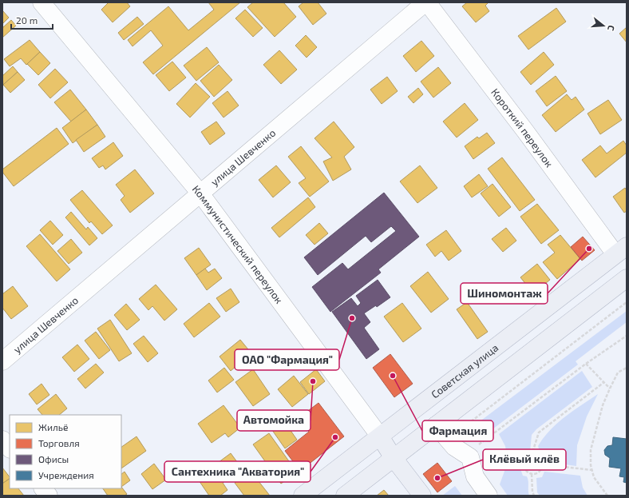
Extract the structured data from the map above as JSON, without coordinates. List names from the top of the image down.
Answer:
{
  "streets": {
    "main road": ["Коммунистический переулок", "Советская улица"],
    "street": ["Короткий переулок", "улица Шевченко"]
  },
  "crossings": [
    ["Короткий переулок", "улица Шевченко"],
    ["Короткий переулок", "Советская улица"],
    ["улица Шевченко", "Коммунистический переулок"],
    ["Коммунистический переулок", "Советская улица"]
  ],
  "places": [
    "Шиномонтаж",
    "ОАО \"Фармация\"",
    "Фармация",
    "Автомойка",
    "Сантехника \"Акватория\"",
    "Клёвый клёв"
  ],
  "legend": [
    "Жильё",
    "Торговля",
    "Офисы",
    "Учреждения"
  ],
  "scale_bar": "20 m",
  "north": "right"
}
